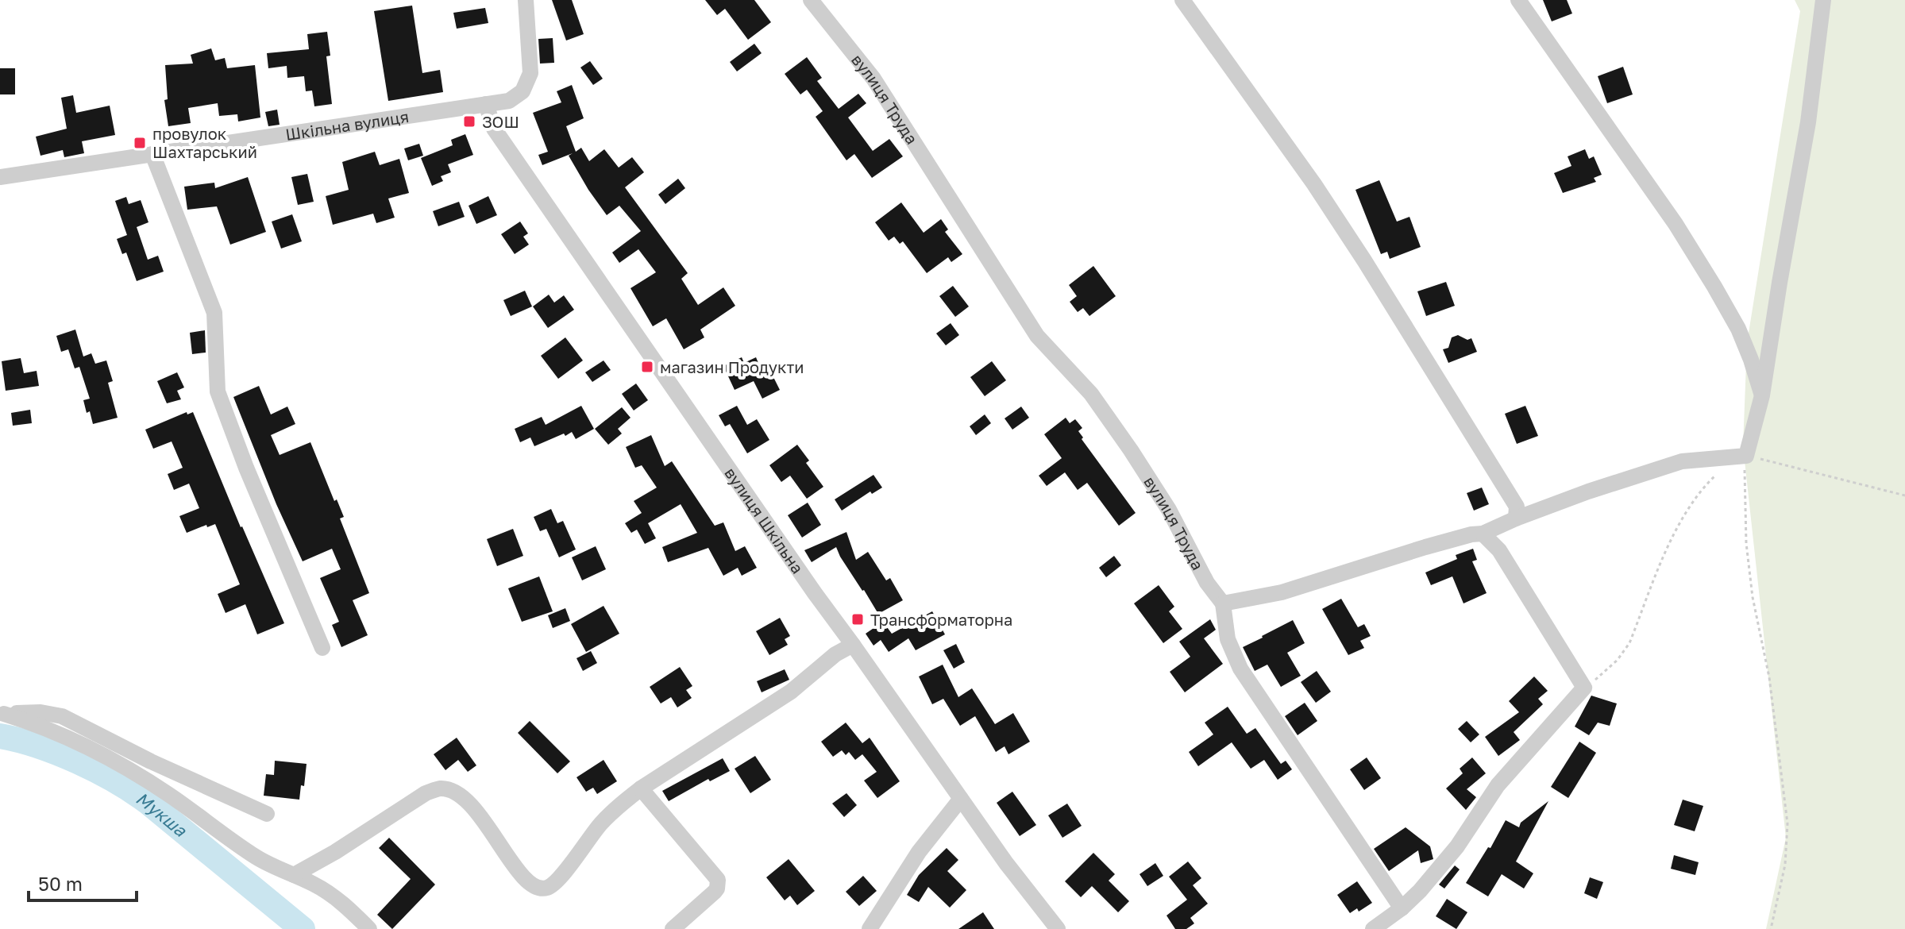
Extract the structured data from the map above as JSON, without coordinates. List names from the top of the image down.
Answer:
{
  "streets": {
    "street": ["вулиця Труда", "Шкільна вулиця", "вулиця Шкільна"]
  },
  "crossings": [
    ["Шкільна вулиця", "вулиця Шкільна"]
  ],
  "water": ["Мукша"],
  "places": {
    "transit": [
      "ЗОШ",
      "провулок Шахтарський",
      "магазин Продукти",
      "Трансформаторна"
    ]
  },
  "scale_bar": "50 m"
}
